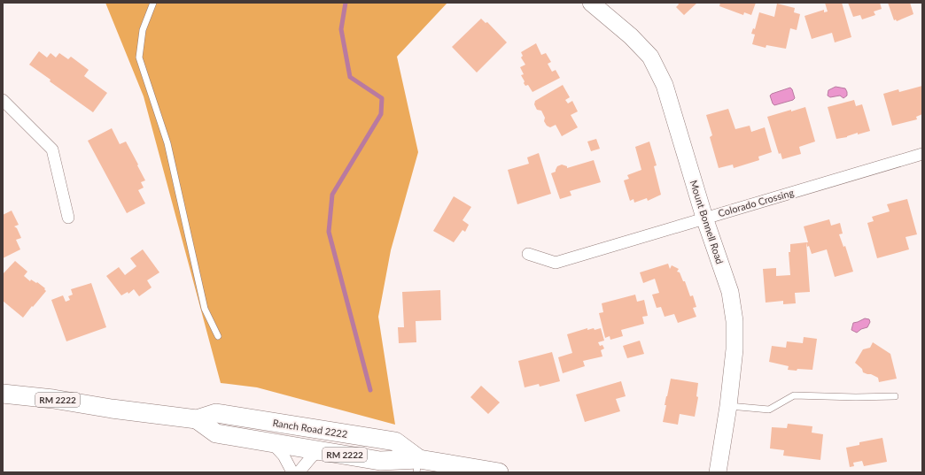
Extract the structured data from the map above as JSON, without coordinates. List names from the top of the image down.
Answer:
{
  "streets": {
    "main road": ["RM 2222", "Ranch Road 2222"],
    "street": ["Colorado Crossing", "Mount Bonnell Road"]
  },
  "crossings": [
    ["Colorado Crossing", "Mount Bonnell Road"]
  ]
}
